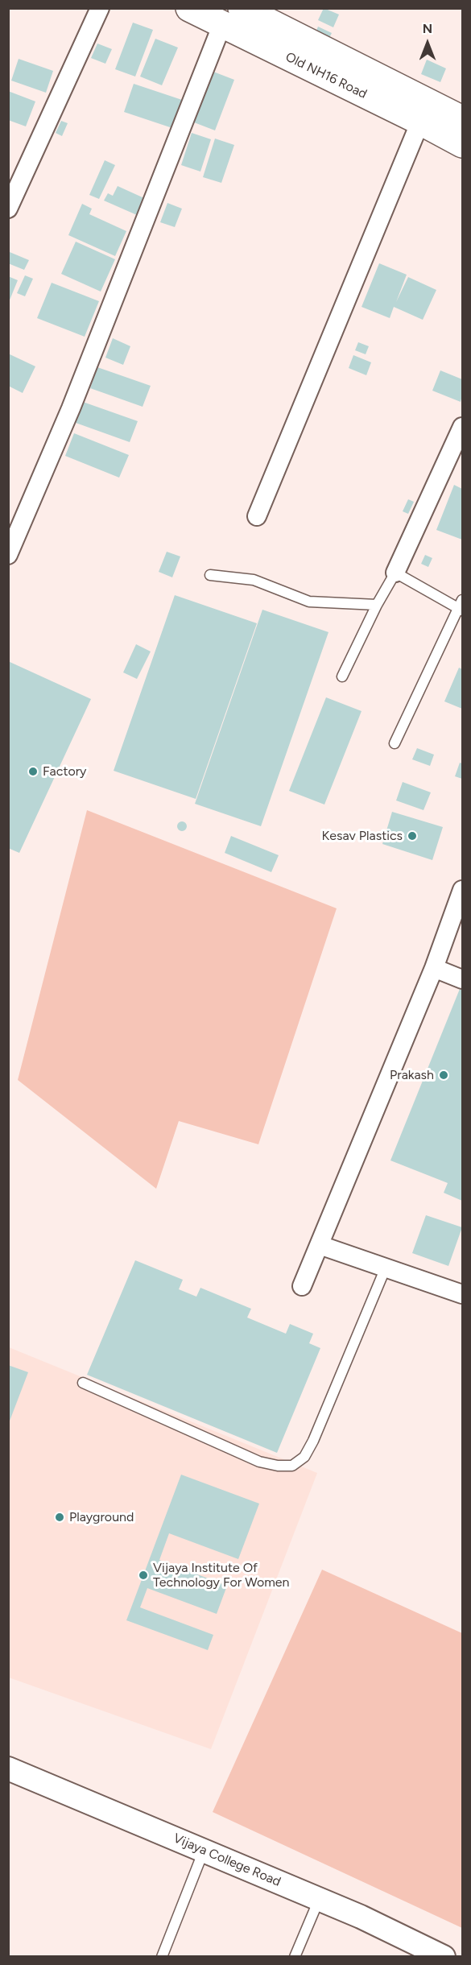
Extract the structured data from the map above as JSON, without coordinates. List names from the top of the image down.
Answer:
{
  "streets": {
    "main road": ["Old NH16 Road"],
    "street": ["Vijaya College Road"]
  },
  "places": [
    "Factory",
    "Kesav Plastics",
    "Prakash",
    "Playground",
    "Vijaya Institute Of Technology For Women"
  ],
  "north": "top"
}
